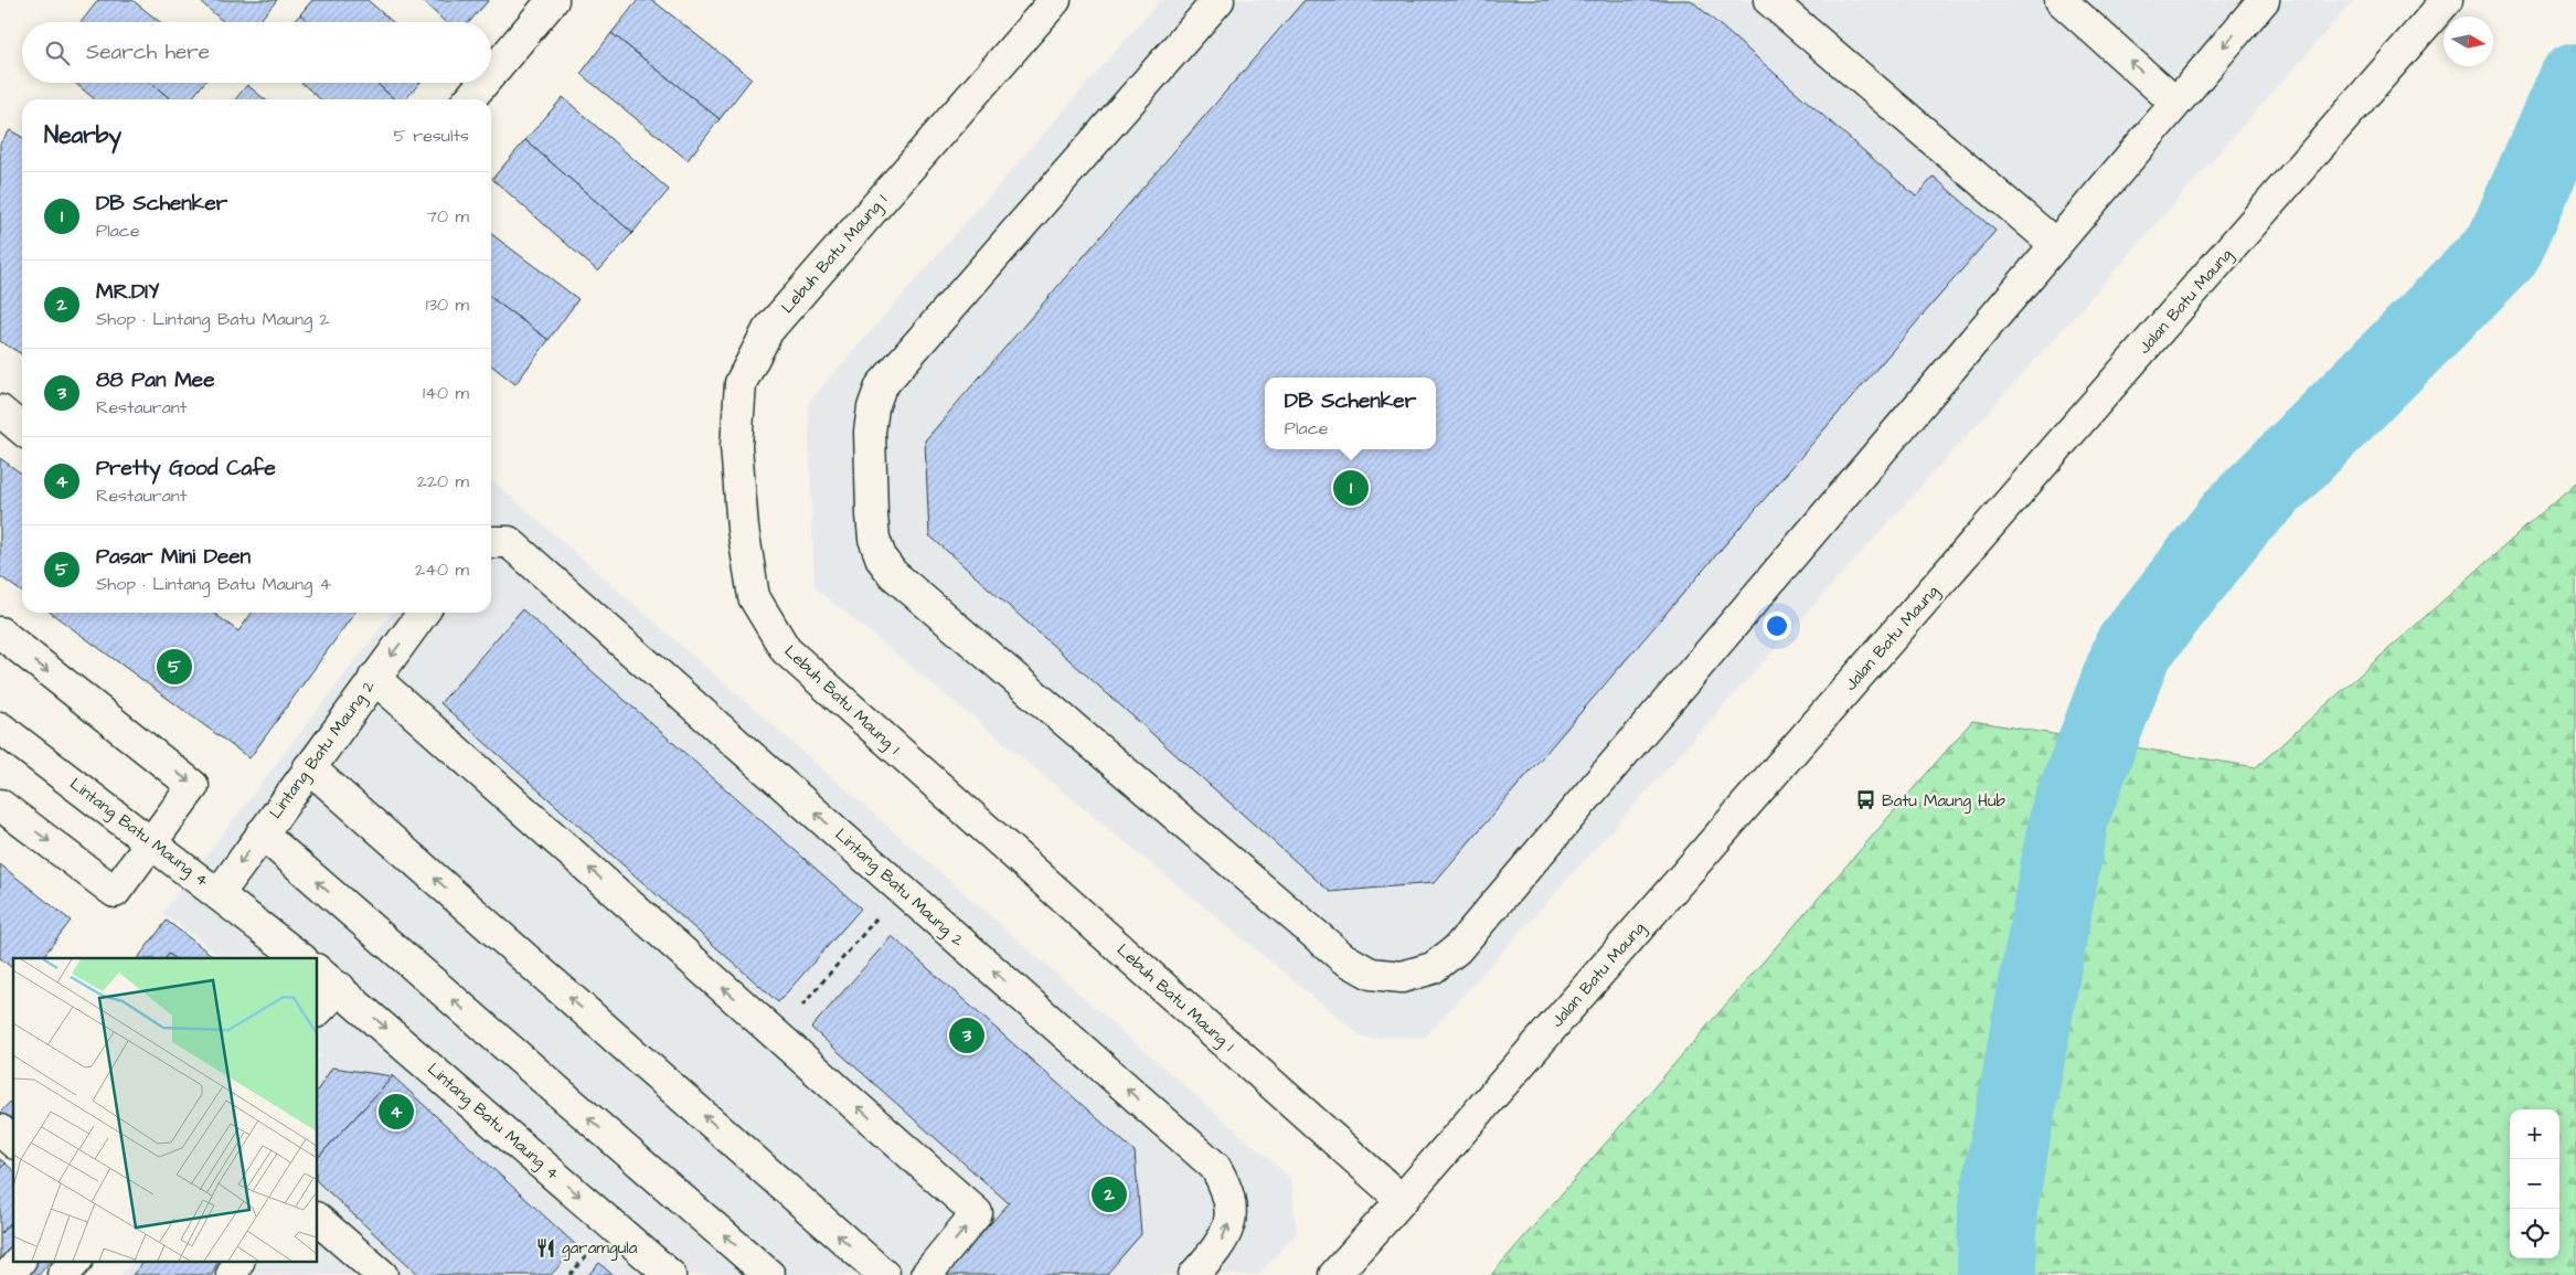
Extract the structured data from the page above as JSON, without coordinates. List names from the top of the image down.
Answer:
{
  "streets": {
    "street": [
      "Lebuh Batu Maung 1",
      "Jalan Batu Maung",
      "Lintang Batu Maung 2",
      "Lintang Batu Maung 4"
    ]
  },
  "crossings": [
    ["Lebuh Batu Maung 1", "Jalan Batu Maung"],
    ["Lintang Batu Maung 2", "Lintang Batu Maung 4"]
  ],
  "places": {
    "bus stop": ["Batu Maung Hub"],
    "restaurant": ["garamgula"]
  },
  "north": "right",
  "page": {
    "search": "Search here",
    "heading": ["Nearby", "5 results"],
    "list": [
      {
        "mark": "1",
        "name": "DB Schenker",
        "note": "Place",
        "value": "70 m"
      },
      {
        "mark": "2",
        "name": "MR.DIY",
        "note": "Shop · Lintang Batu Maung 2",
        "value": "130 m"
      },
      {
        "mark": "3",
        "name": "88 Pan Mee",
        "note": "Restaurant",
        "value": "140 m"
      },
      {
        "mark": "4",
        "name": "Pretty Good Cafe",
        "note": "Restaurant",
        "value": "220 m"
      },
      {
        "mark": "5",
        "name": "Pasar Mini Deen",
        "note": "Shop · Lintang Batu Maung 4",
        "value": "240 m"
      }
    ],
    "popup": ["DB Schenker", "Place"],
    "pins": [
      "1",
      "5",
      "3",
      "4",
      "2"
    ],
    "map_buttons": ["+", "−"]
  }
}
